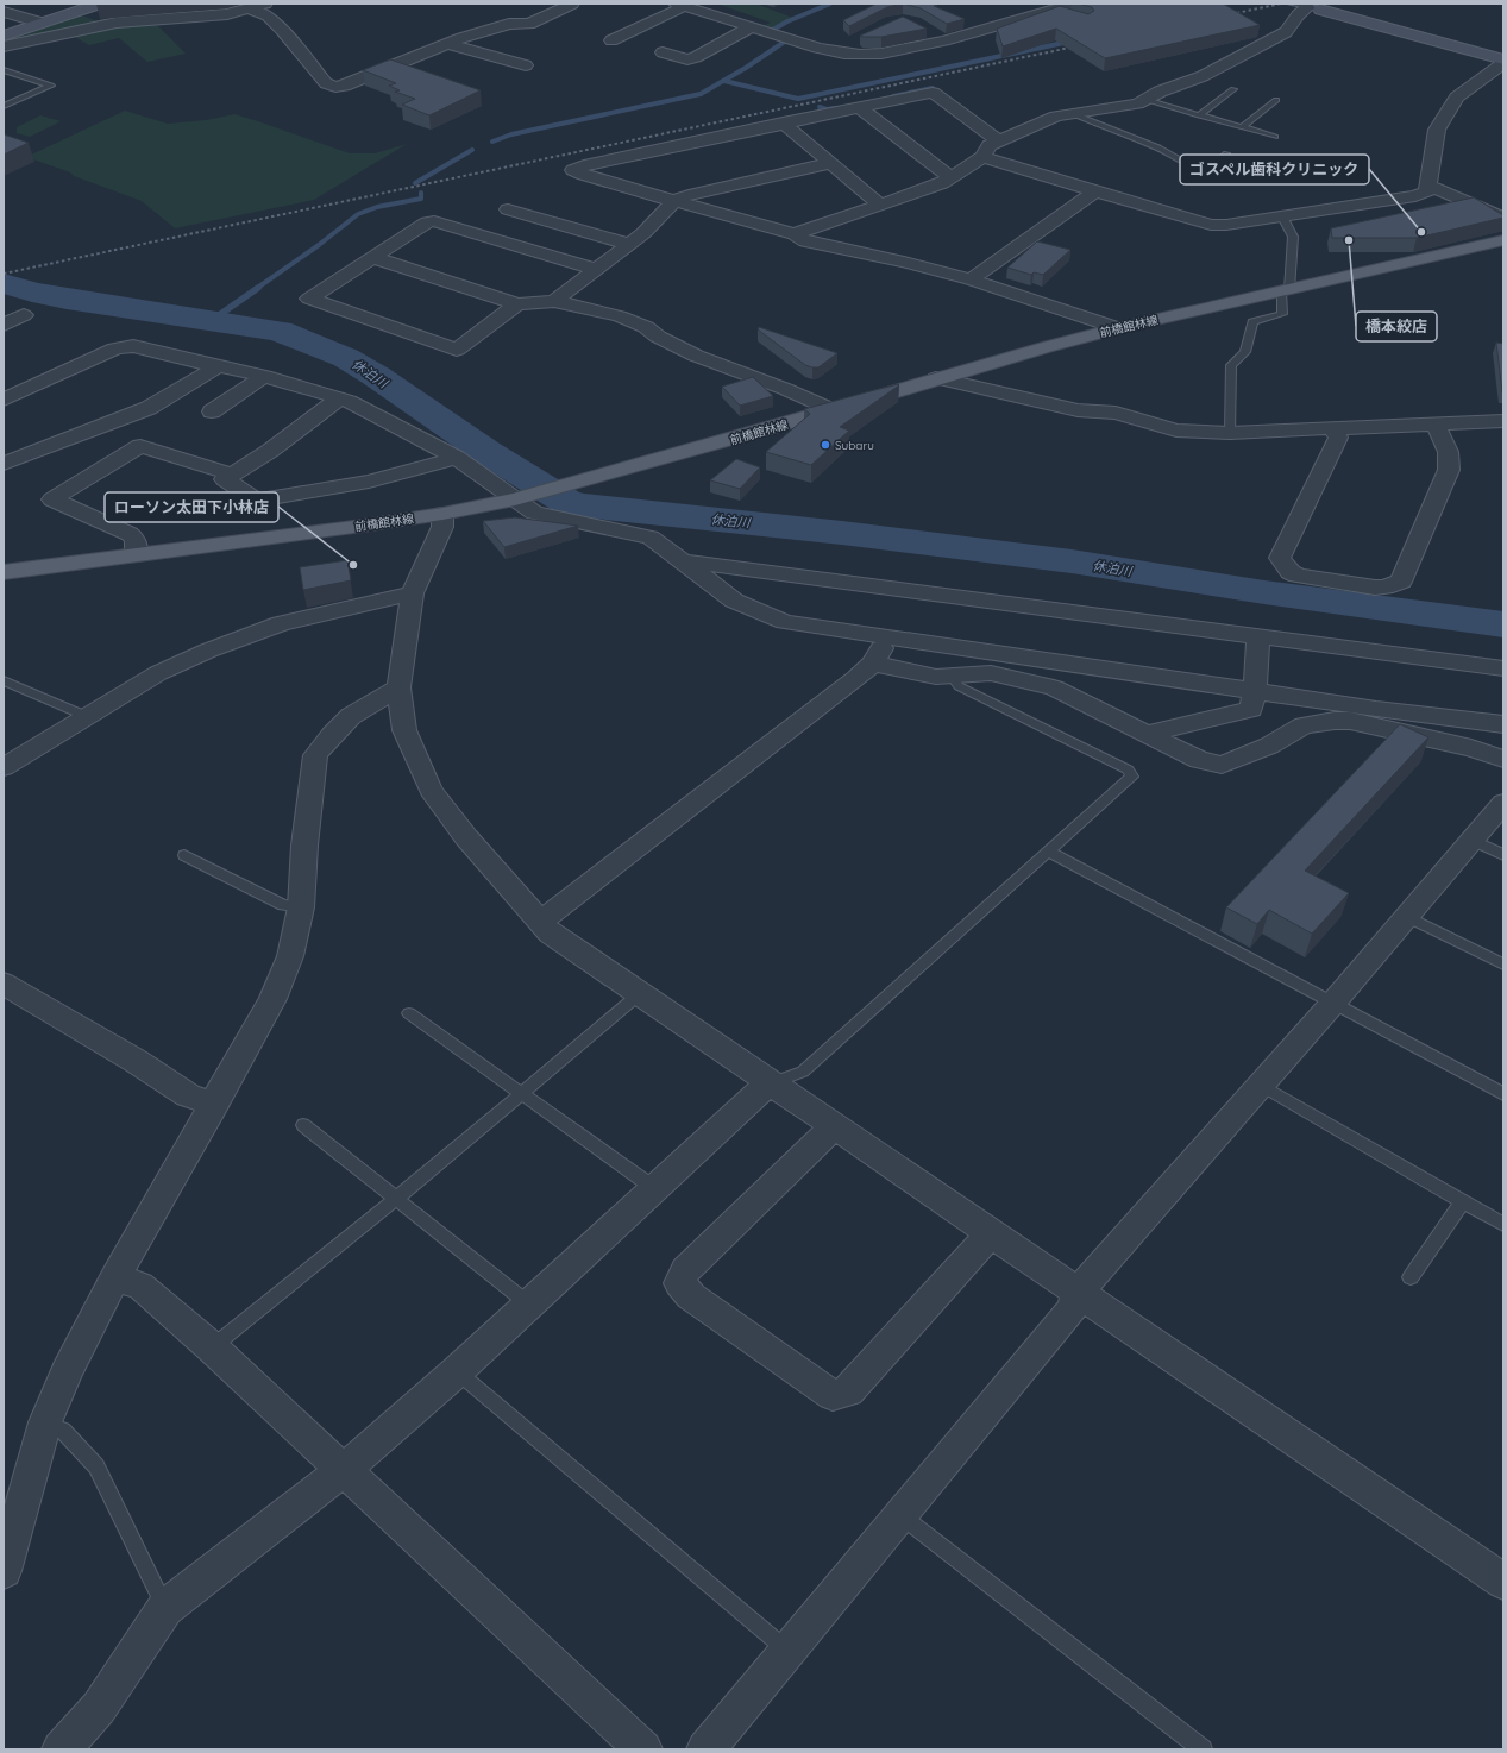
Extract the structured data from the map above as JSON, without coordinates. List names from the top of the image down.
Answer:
{
  "streets": {
    "main road": ["前橋館林線"]
  },
  "water": ["休泊川"],
  "places": [
    "ゴスペル歯科クリニック",
    "橋本絞店",
    "Subaru",
    "ローソン太田下小林店"
  ]
}
